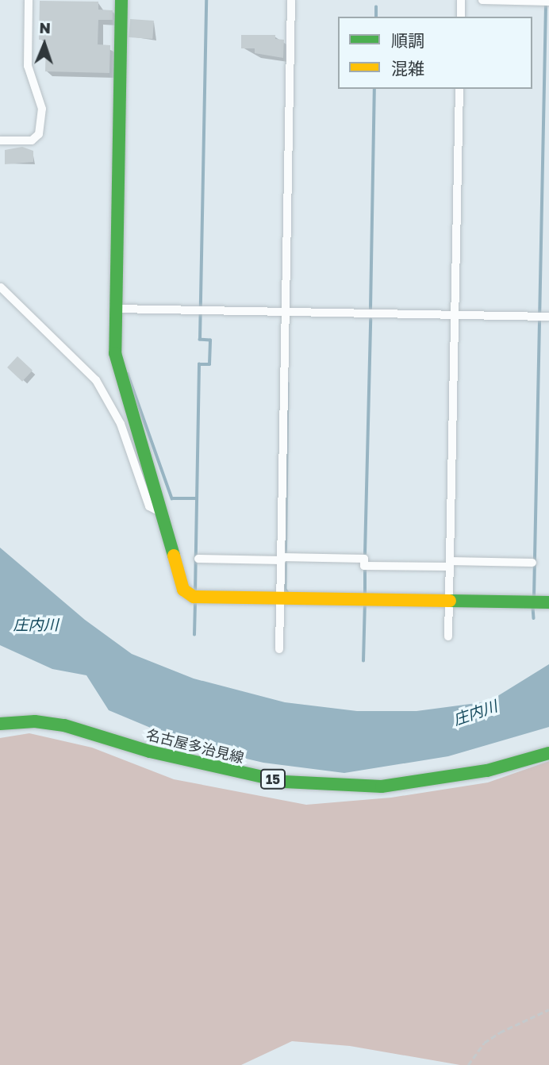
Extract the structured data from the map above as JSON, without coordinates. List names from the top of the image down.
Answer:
{
  "streets": {
    "street": ["名古屋多治見線", "15"]
  },
  "water": ["庄内川"],
  "legend": ["順調", "混雑"],
  "north": "top"
}
